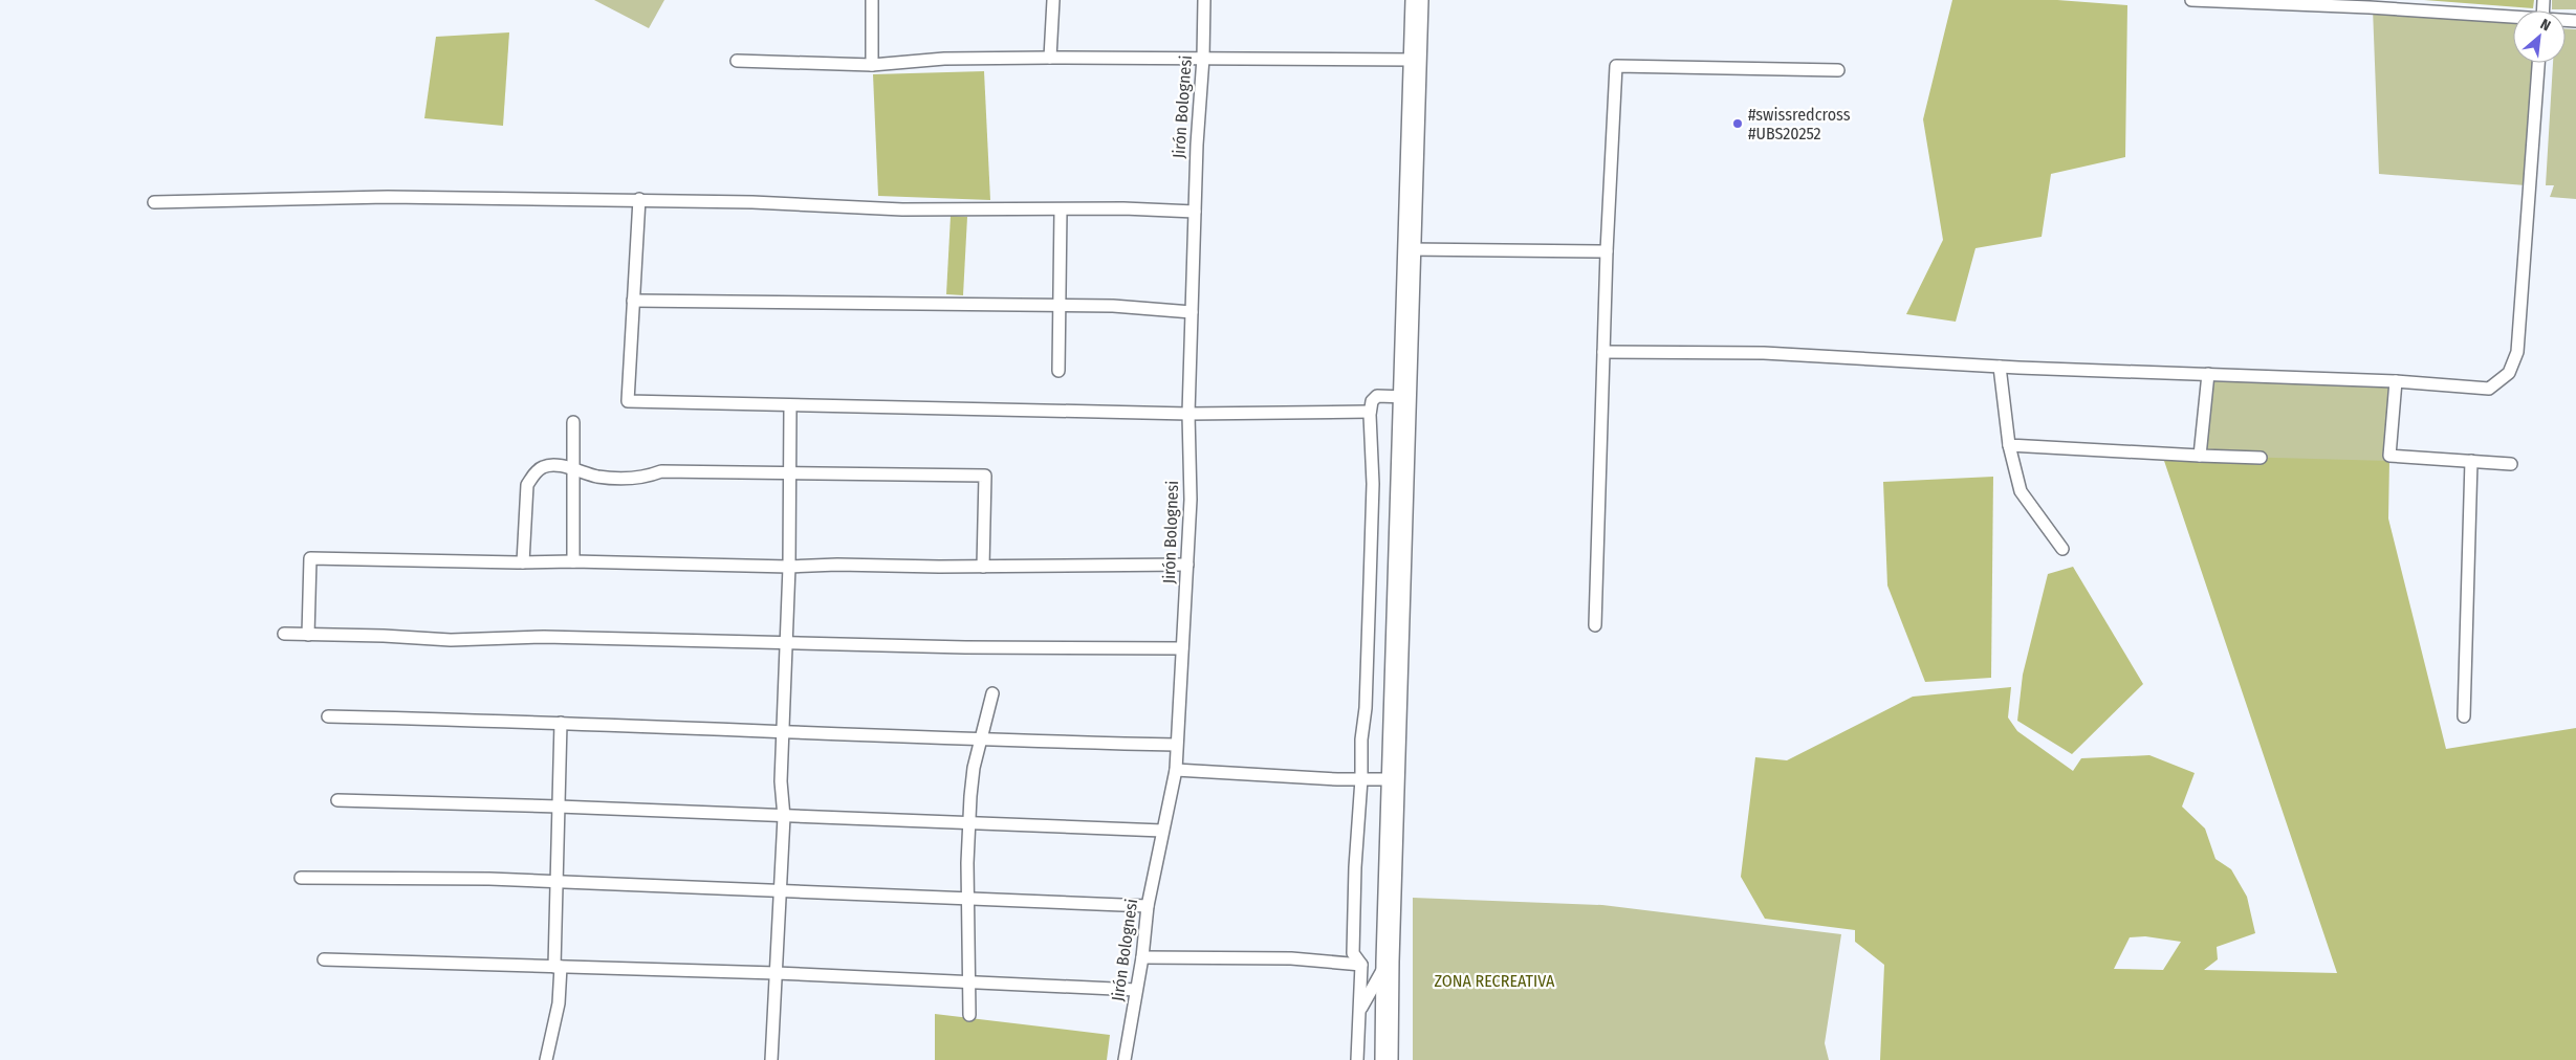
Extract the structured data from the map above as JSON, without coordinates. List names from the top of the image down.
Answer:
{
  "streets": {
    "street": ["Jirón Bolognesi"]
  },
  "parks": ["ZONA RECREATIVA"],
  "places": ["#swissredcross #UBS20252"],
  "north": "top right"
}
